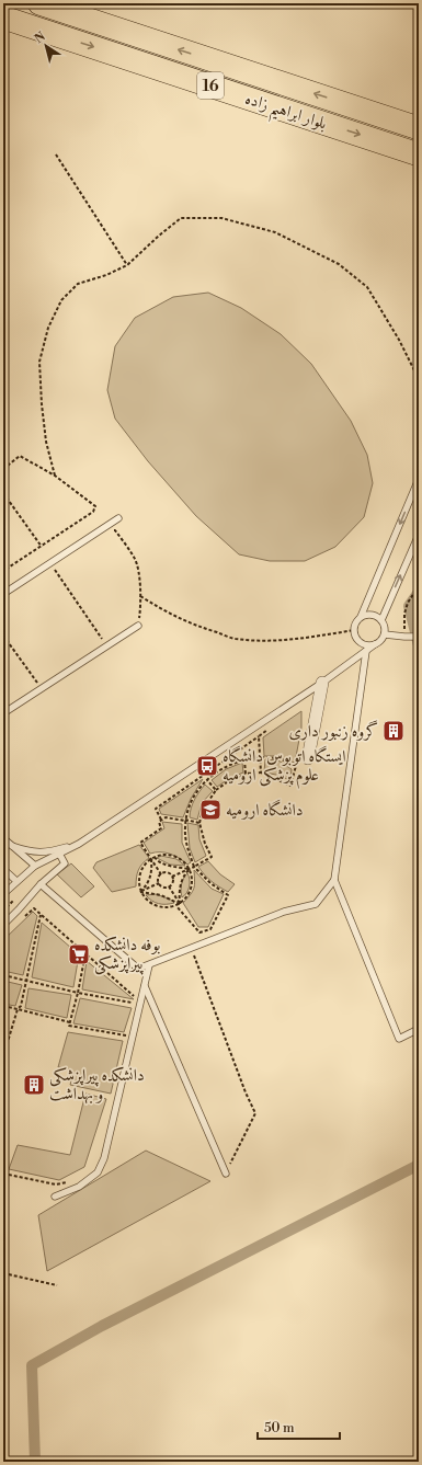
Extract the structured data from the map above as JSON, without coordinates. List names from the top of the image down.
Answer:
{
  "streets": {
    "highway": ["16", "بلوار ابراهیم زاده"]
  },
  "places": {
    "building": ["گروه زنبور داری", "دانشکده پیراپزشکی و بهداشت"],
    "bus stop": ["ایستگاه اتوبوس دانشگاه علوم پزشکی ارومیه"],
    "school or university": ["دانشگاه ارومیه"],
    "supermarket": ["بوفه دانشکده پیراپزشکی"]
  },
  "scale_bar": "50 m",
  "north": "top left"
}
